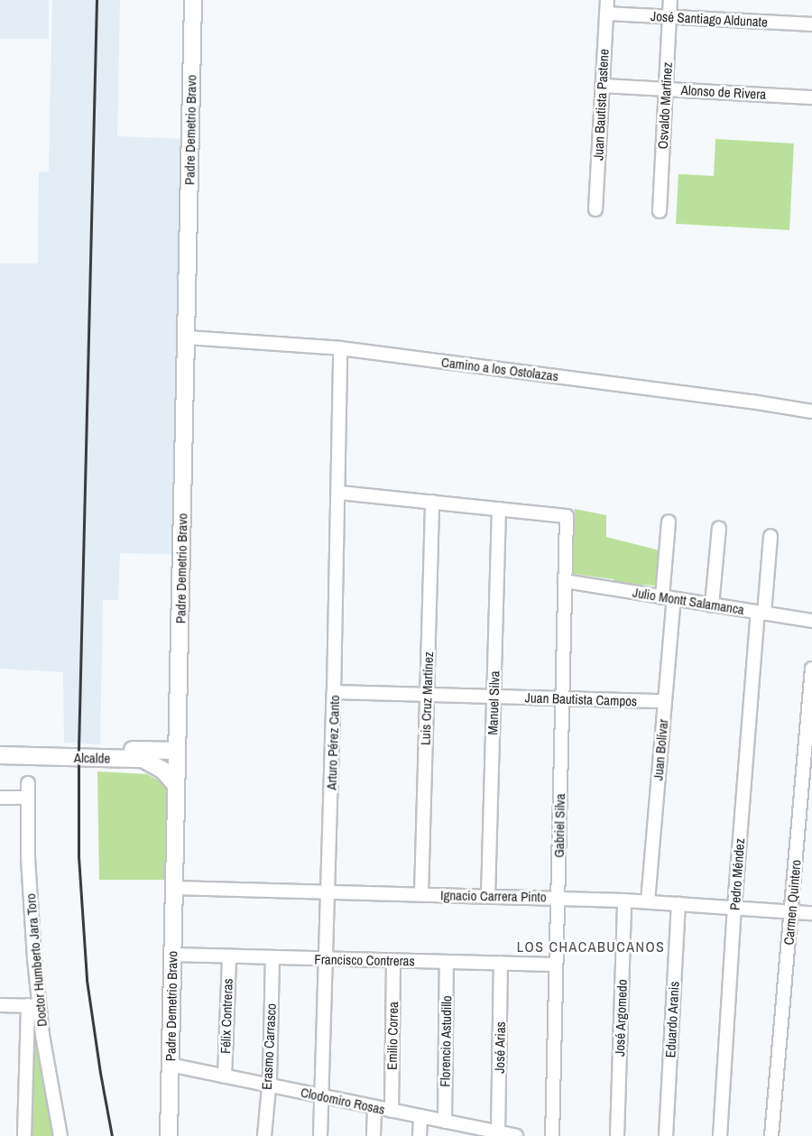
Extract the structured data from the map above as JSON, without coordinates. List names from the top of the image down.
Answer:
{
  "streets": {
    "street": [
      "José Santiago Aldunate",
      "Alonso de Rivera",
      "Juan Bautista Pastene",
      "Osvaldo Martínez",
      "Padre Demetrio Bravo",
      "Camino a los Ostolazas",
      "Julio Montt Salamanca",
      "Luis Cruz Martínez",
      "Juan Bautista Campos",
      "Manuel Silva",
      "Arturo Pérez Canto",
      "Juan Bolívar",
      "Alcalde",
      "Gabriel Silva",
      "Pedro Méndez",
      "Ignacio Carrera Pinto",
      "Carmen Quintero",
      "Doctor Humberto Jara Toro",
      "Francisco Contreras",
      "Félix Contreras",
      "José Argomedo",
      "Eduardo Aranis",
      "Emilio Correa",
      "Florencio Astudillo",
      "Erasmo Carrasco",
      "José Arias",
      "Clodomiro Rosas"
    ]
  },
  "crossings": [
    ["José Santiago Aldunate", "Juan Bautista Pastene"],
    ["José Santiago Aldunate", "Osvaldo Martínez"],
    ["Alonso de Rivera", "Juan Bautista Pastene"],
    ["Alonso de Rivera", "Osvaldo Martínez"],
    ["Padre Demetrio Bravo", "Camino a los Ostolazas"],
    ["Padre Demetrio Bravo", "Alcalde"],
    ["Padre Demetrio Bravo", "Ignacio Carrera Pinto"],
    ["Padre Demetrio Bravo", "Francisco Contreras"],
    ["Padre Demetrio Bravo", "Clodomiro Rosas"],
    ["Camino a los Ostolazas", "Arturo Pérez Canto"],
    ["Julio Montt Salamanca", "Juan Bolívar"],
    ["Julio Montt Salamanca", "Gabriel Silva"],
    ["Julio Montt Salamanca", "Pedro Méndez"],
    ["Luis Cruz Martínez", "Juan Bautista Campos"],
    ["Luis Cruz Martínez", "Ignacio Carrera Pinto"],
    ["Juan Bautista Campos", "Manuel Silva"],
    ["Juan Bautista Campos", "Arturo Pérez Canto"],
    ["Juan Bautista Campos", "Juan Bolívar"],
    ["Juan Bautista Campos", "Gabriel Silva"],
    ["Manuel Silva", "Gabriel Silva"],
    ["Manuel Silva", "Ignacio Carrera Pinto"],
    ["Arturo Pérez Canto", "Ignacio Carrera Pinto"],
    ["Arturo Pérez Canto", "Francisco Contreras"],
    ["Arturo Pérez Canto", "Clodomiro Rosas"],
    ["Juan Bolívar", "Ignacio Carrera Pinto"],
    ["Gabriel Silva", "Ignacio Carrera Pinto"],
    ["Gabriel Silva", "Francisco Contreras"],
    ["Pedro Méndez", "Ignacio Carrera Pinto"],
    ["Ignacio Carrera Pinto", "Carmen Quintero"],
    ["Ignacio Carrera Pinto", "José Argomedo"],
    ["Ignacio Carrera Pinto", "Eduardo Aranis"],
    ["Francisco Contreras", "Félix Contreras"],
    ["Francisco Contreras", "Emilio Correa"],
    ["Francisco Contreras", "Florencio Astudillo"],
    ["Francisco Contreras", "Erasmo Carrasco"],
    ["Francisco Contreras", "José Arias"],
    ["Félix Contreras", "Clodomiro Rosas"],
    ["Emilio Correa", "Clodomiro Rosas"],
    ["Florencio Astudillo", "Clodomiro Rosas"],
    ["Erasmo Carrasco", "Clodomiro Rosas"],
    ["José Arias", "Clodomiro Rosas"]
  ],
  "districts": ["LOS CHACABUCANOS"]
}
